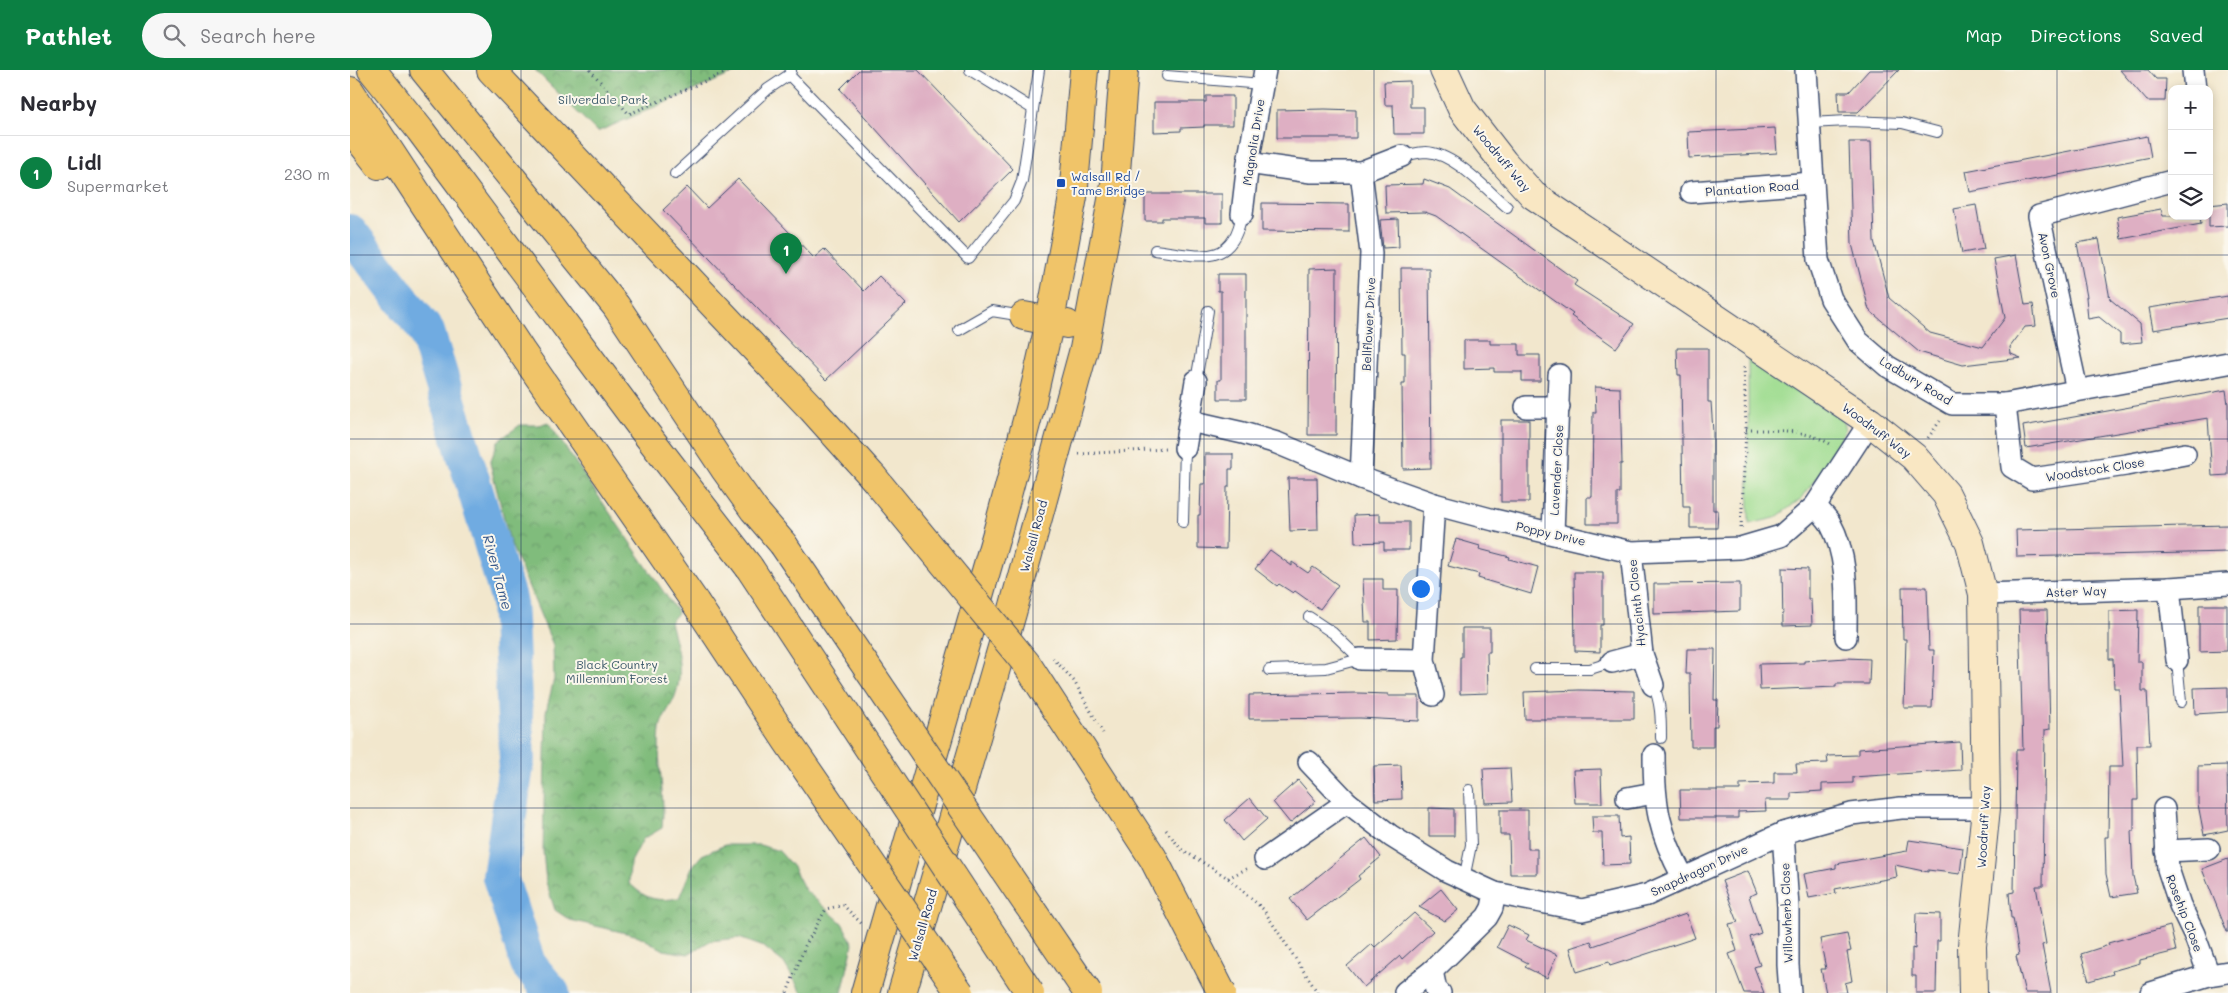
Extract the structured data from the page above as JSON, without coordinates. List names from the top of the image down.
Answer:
{
  "streets": {
    "main road": ["Walsall Road"],
    "street": [
      "Magnolia Drive",
      "Woodruff Way",
      "Plantation Road",
      "Avon Grove",
      "Bellflower Drive",
      "Ladbury Road",
      "Woodstock Close",
      "Lavender Close",
      "Poppy Drive",
      "Aster Way",
      "Hyacinth Close",
      "Snapdragon Drive",
      "Willowherb Close",
      "Rosehip Close"
    ]
  },
  "crossings": [
    ["Woodruff Way", "Poppy Drive"],
    ["Woodruff Way", "Aster Way"],
    ["Woodruff Way", "Snapdragon Drive"],
    ["Plantation Road", "Ladbury Road"],
    ["Avon Grove", "Ladbury Road"],
    ["Bellflower Drive", "Poppy Drive"],
    ["Ladbury Road", "Woodstock Close"],
    ["Lavender Close", "Poppy Drive"],
    ["Poppy Drive", "Hyacinth Close"],
    ["Snapdragon Drive", "Willowherb Close"]
  ],
  "water": ["River Tame"],
  "parks": ["Silverdale Park", "Black Country Millennium Forest"],
  "places": {
    "transit": ["Walsall Rd / Tame Bridge"]
  },
  "page": {
    "header": "Pathlet",
    "search": "Search here",
    "nav": ["Map", "Directions", "Saved"],
    "heading": "Nearby",
    "map_buttons": ["+", "−"],
    "list": [
      {
        "mark": "1",
        "name": "Lidl",
        "note": "Supermarket",
        "value": "230 m"
      }
    ],
    "pins": "1"
  }
}
